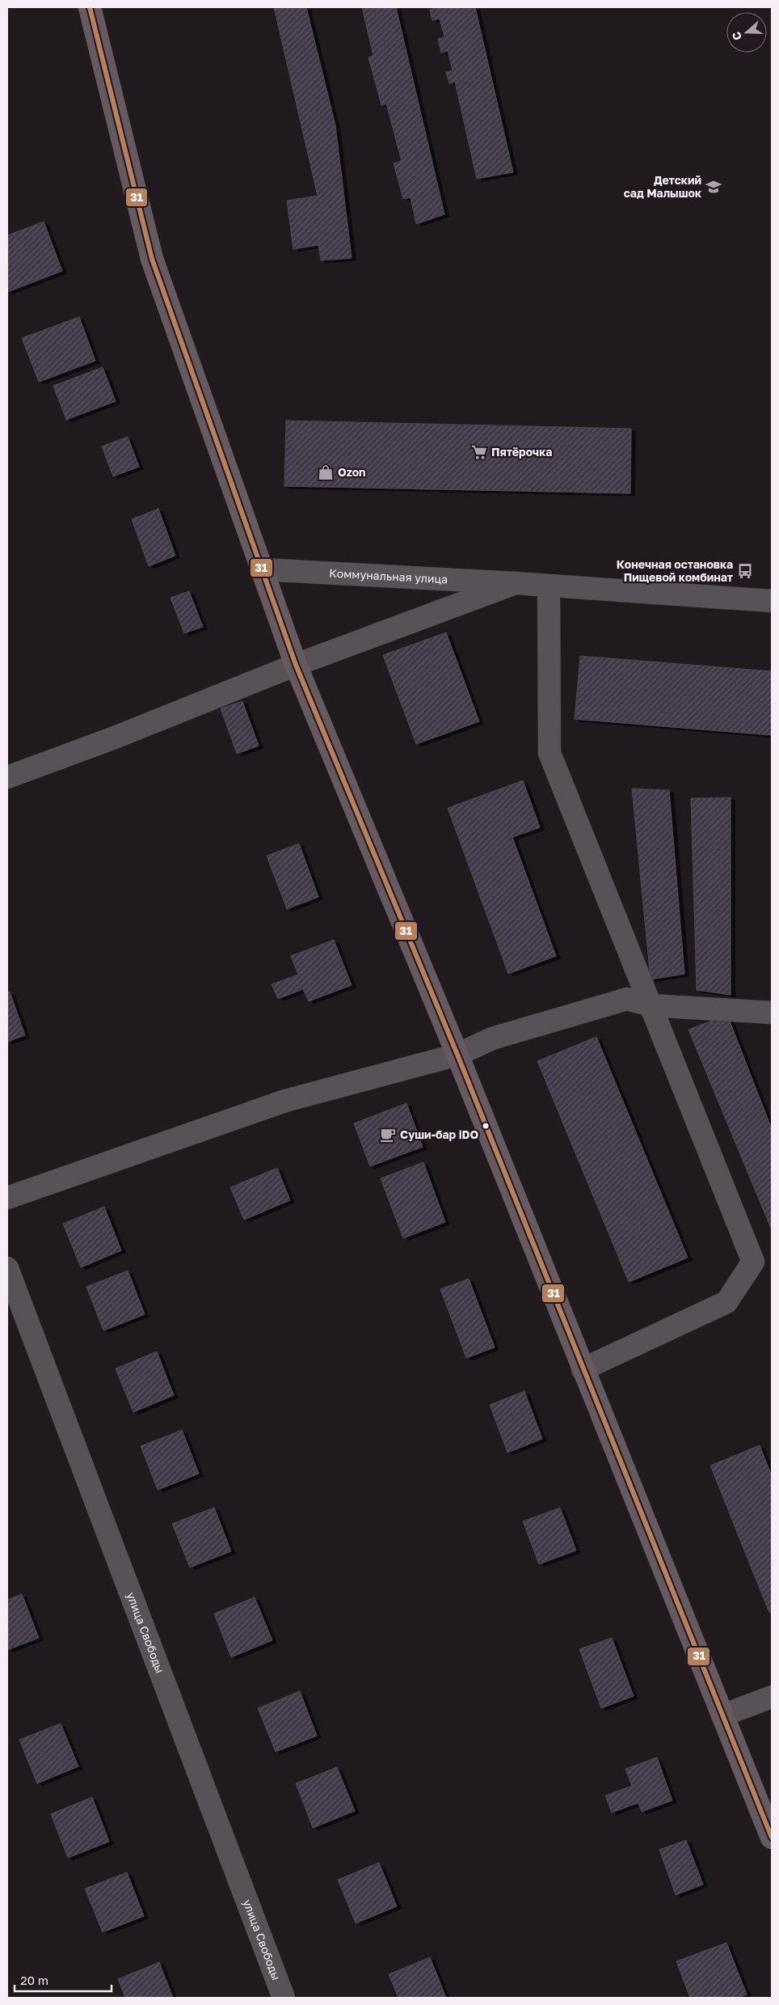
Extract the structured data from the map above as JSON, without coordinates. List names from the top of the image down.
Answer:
{
  "streets": {
    "street": ["Коммунальная улица", "улица Свободы"]
  },
  "places": {
    "school or university": ["Детский сад Малышок"],
    "supermarket": ["Пятёрочка"],
    "shop": ["Ozon"],
    "bus stop": ["Конечная остановка Пищевой комбинат"],
    "cafe": ["Суши-бар iDO"]
  },
  "lines": ["transit line 31"],
  "scale_bar": "20 m",
  "north": "left"
}
